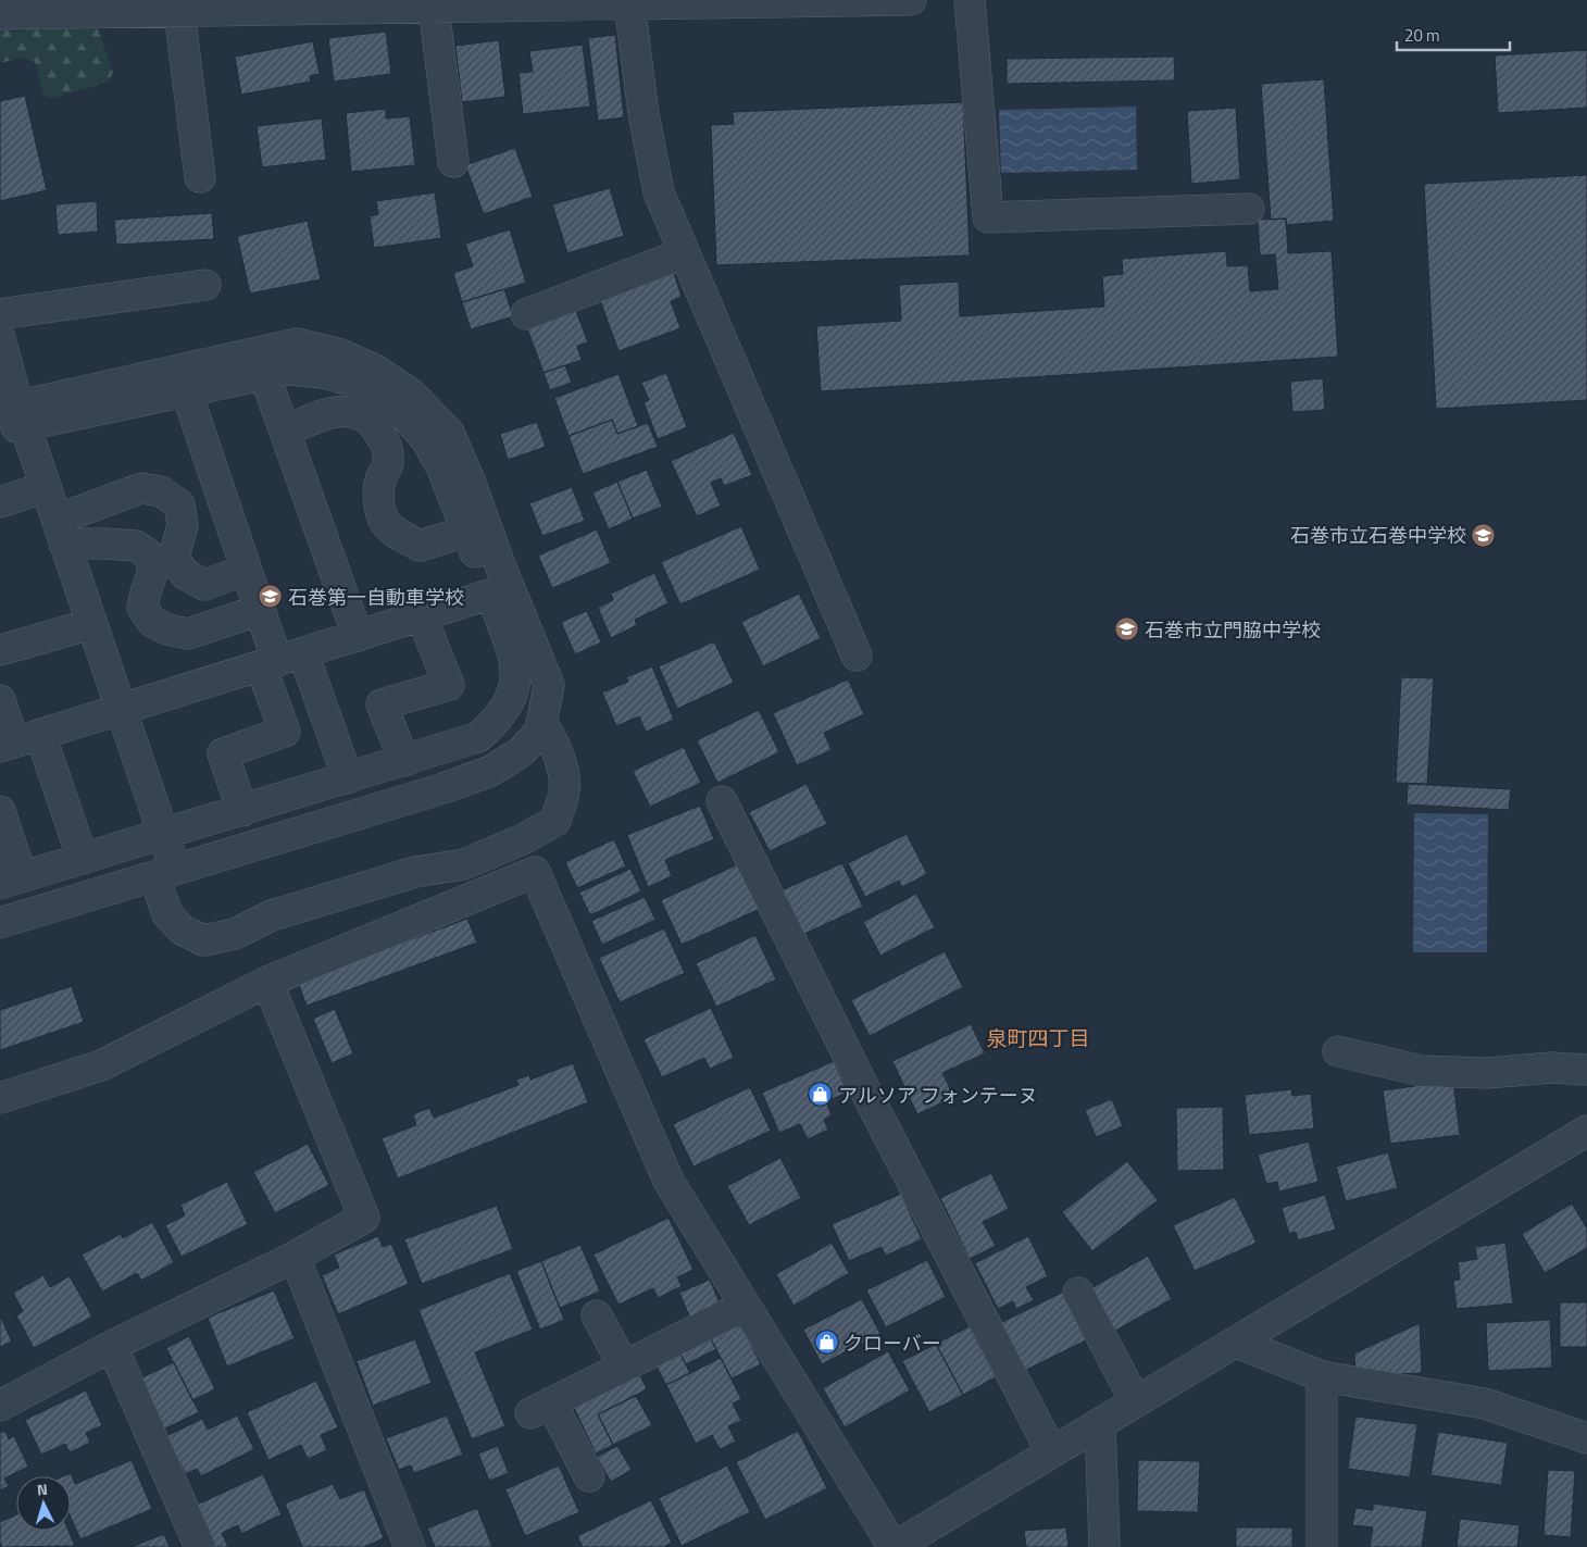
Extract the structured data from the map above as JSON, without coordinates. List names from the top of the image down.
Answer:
{
  "districts": ["泉町四丁目"],
  "places": {
    "school or university": ["石巻市立石巻中学校", "石巻第一自動車学校", "石巻市立門脇中学校"],
    "shop": ["アルソア フォンテーヌ", "クローバー"]
  },
  "scale_bar": "20 m",
  "north": "top"
}
